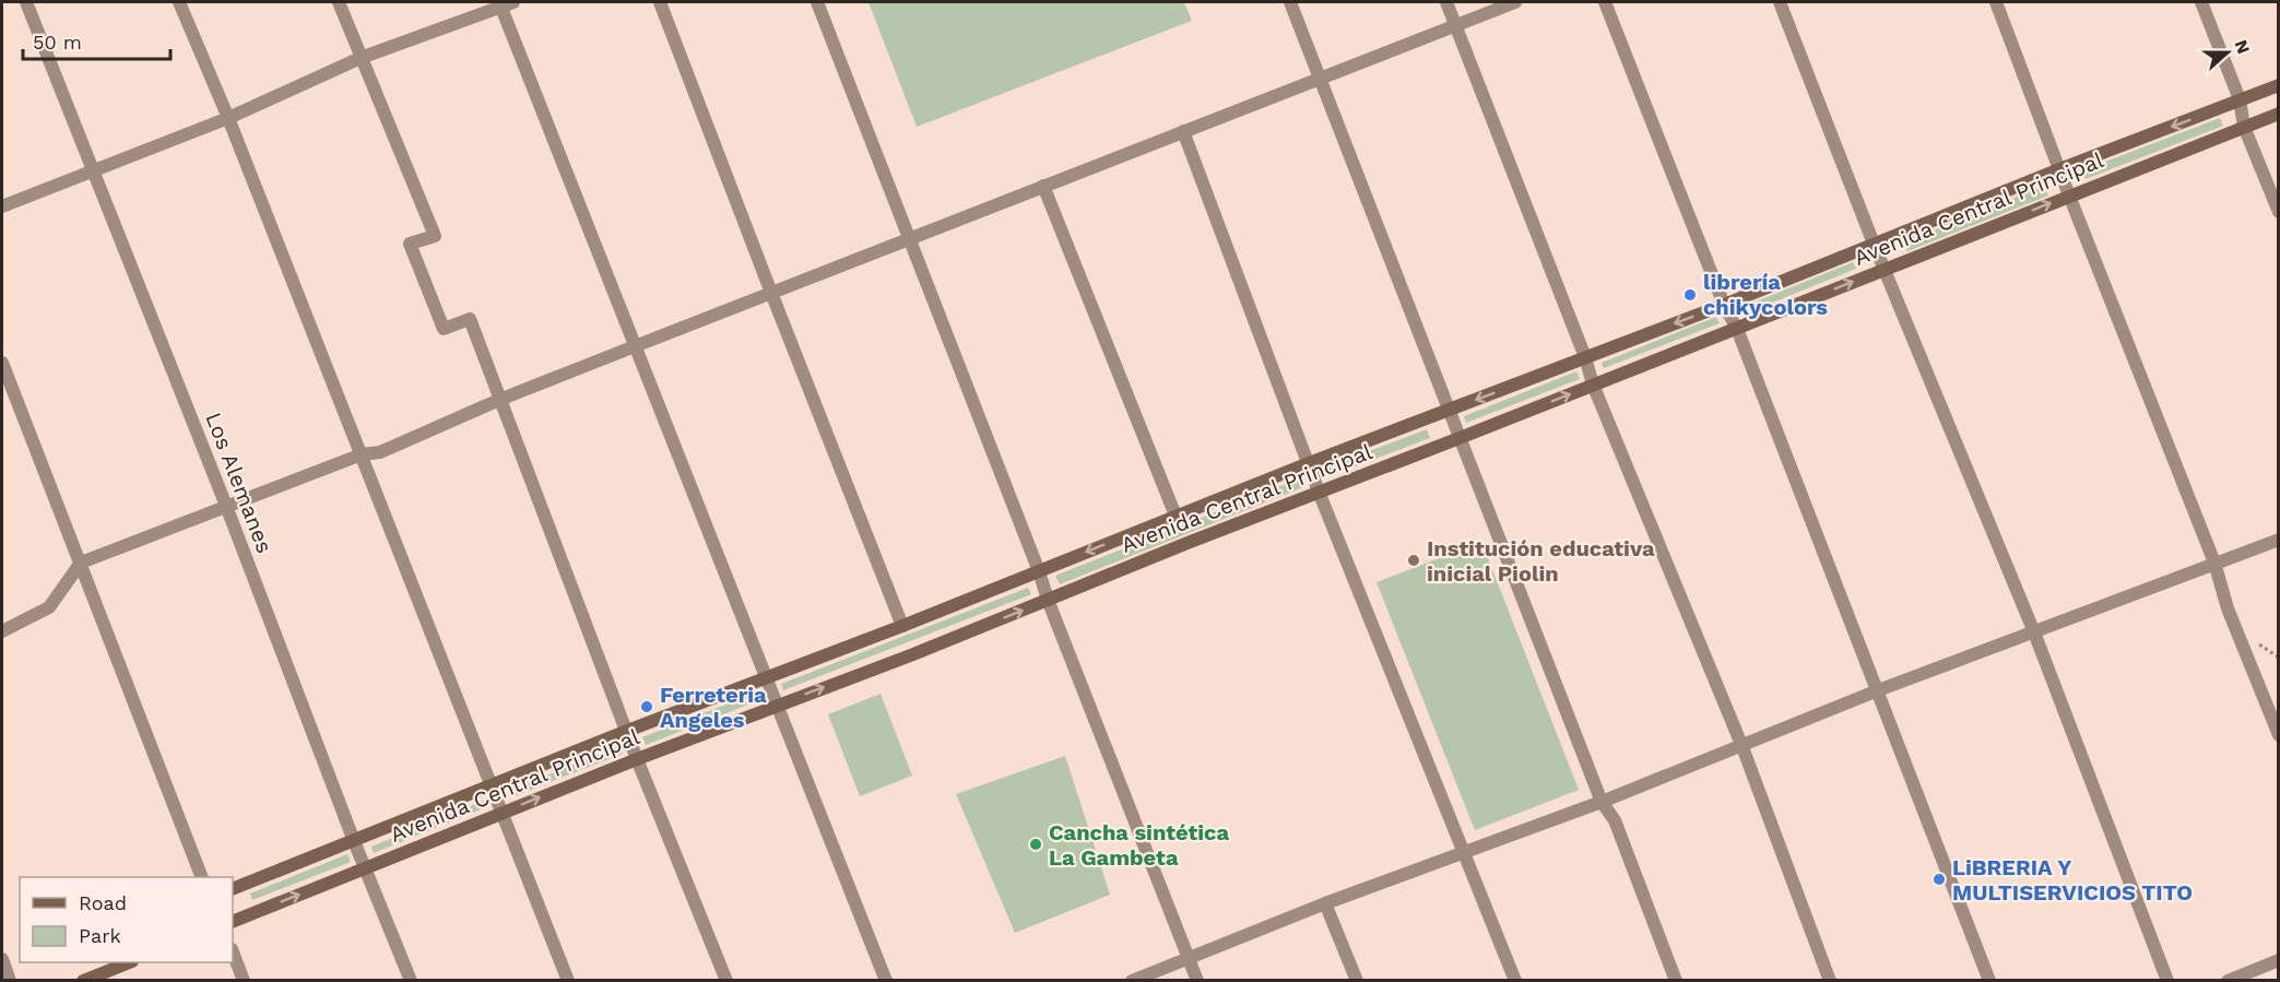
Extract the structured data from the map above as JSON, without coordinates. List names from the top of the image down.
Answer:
{
  "streets": {
    "street": ["Avenida Central Principal", "Los Alemanes"]
  },
  "crossings": [
    ["Avenida Central Principal", "Los Alemanes"]
  ],
  "places": [
    "librería chikycolors",
    "Institución educativa inicial Piolin",
    "Ferreteria Angeles",
    "Cancha sintética La Gambeta",
    "LiBRERIA Y MULTISERVICIOS TITO"
  ],
  "legend": ["Road", "Park"],
  "scale_bar": "50 m",
  "north": "right"
}
